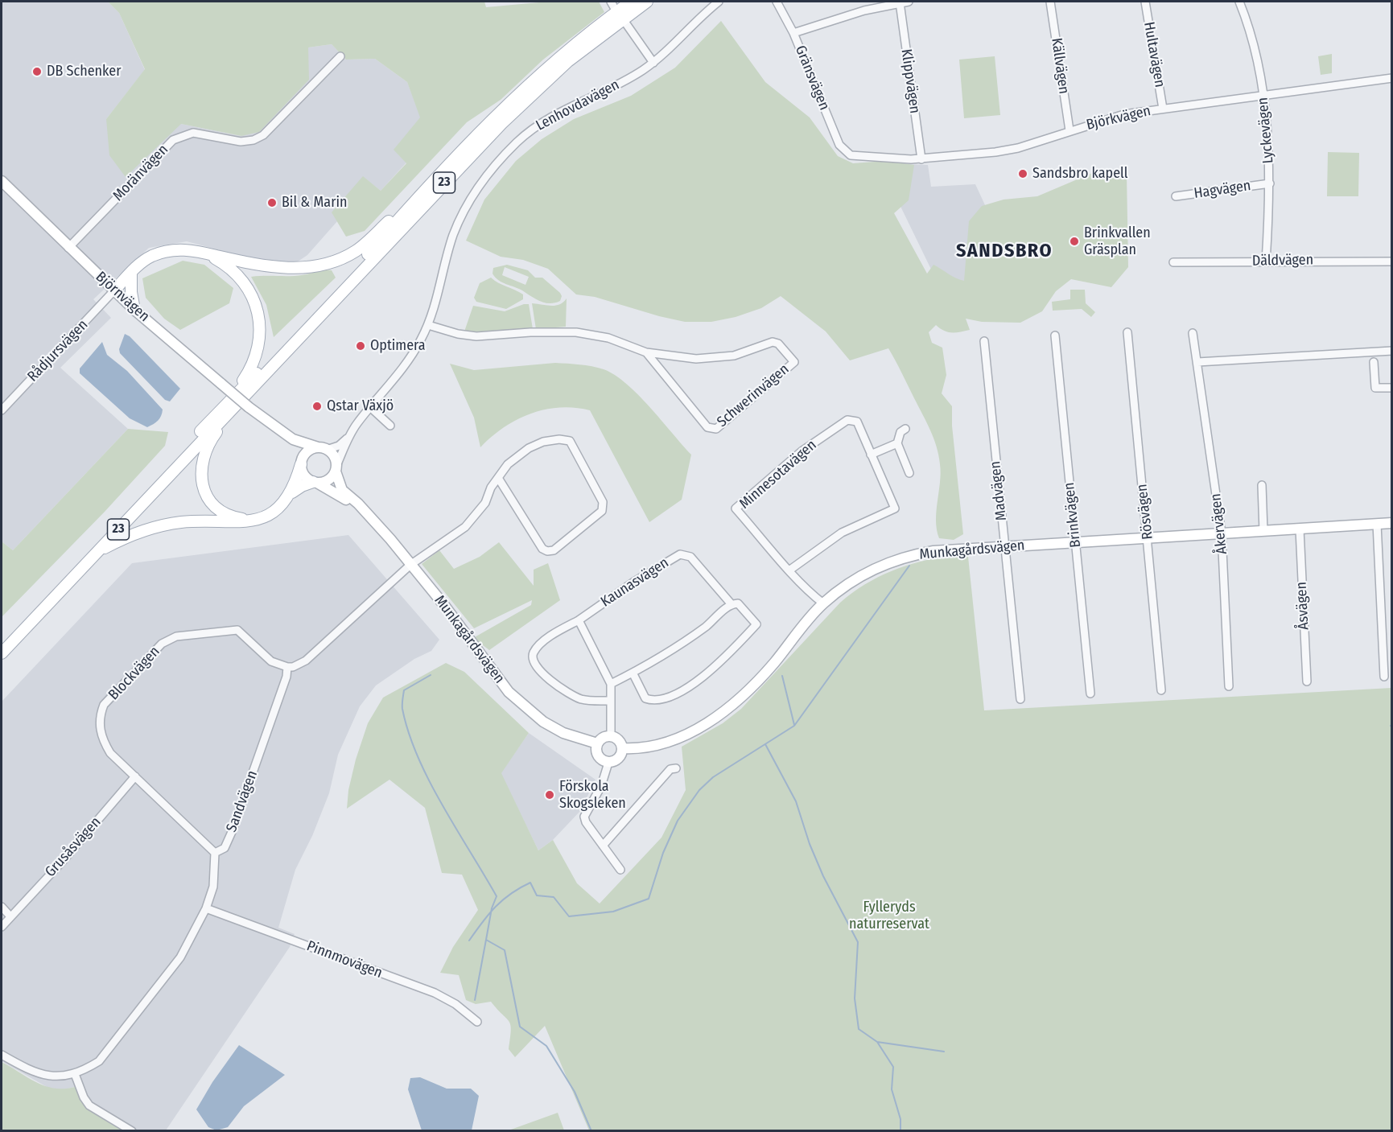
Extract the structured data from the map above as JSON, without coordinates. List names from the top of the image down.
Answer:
{
  "streets": {
    "main road": ["23"],
    "street": [
      "Hultavägen",
      "Källvägen",
      "Gränsvägen",
      "Klippvägen",
      "Lenhovdavägen",
      "Björkvägen",
      "Lyckevägen",
      "Moränvägen",
      "Hagvägen",
      "Däldvägen",
      "Björnvägen",
      "Rådjursvägen",
      "Schwerinvägen",
      "Minnesotavägen",
      "Madvägen",
      "Rösvägen",
      "Brinkvägen",
      "Åkervägen",
      "Munkagårdsvägen",
      "Kaunasvägen",
      "Åsvägen",
      "Blockvägen",
      "Sandvägen",
      "Grusåsvägen",
      "Pinnmovägen"
    ]
  },
  "crossings": [
    ["Hultavägen", "Björkvägen"],
    ["Källvägen", "Björkvägen"],
    ["Gränsvägen", "Björkvägen"],
    ["Klippvägen", "Björkvägen"],
    ["Lenhovdavägen", "Schwerinvägen"],
    ["Lenhovdavägen", "Munkagårdsvägen"],
    ["Björkvägen", "Lyckevägen"],
    ["Lyckevägen", "Hagvägen"],
    ["Lyckevägen", "Däldvägen"],
    ["Moränvägen", "Björnvägen"],
    ["Björnvägen", "Rådjursvägen"],
    ["Minnesotavägen", "Munkagårdsvägen"],
    ["Madvägen", "Munkagårdsvägen"],
    ["Rösvägen", "Munkagårdsvägen"],
    ["Brinkvägen", "Munkagårdsvägen"],
    ["Åkervägen", "Munkagårdsvägen"],
    ["Munkagårdsvägen", "Åsvägen"],
    ["Blockvägen", "Sandvägen"],
    ["Blockvägen", "Grusåsvägen"]
  ],
  "districts": ["SANDSBRO"],
  "parks": ["Fylleryds naturreservat"],
  "places": [
    "DB Schenker",
    "Sandsbro kapell",
    "Bil & Marin",
    "Brinkvallen Gräsplan",
    "Optimera",
    "Qstar Växjö",
    "Förskola Skogsleken"
  ]
}
